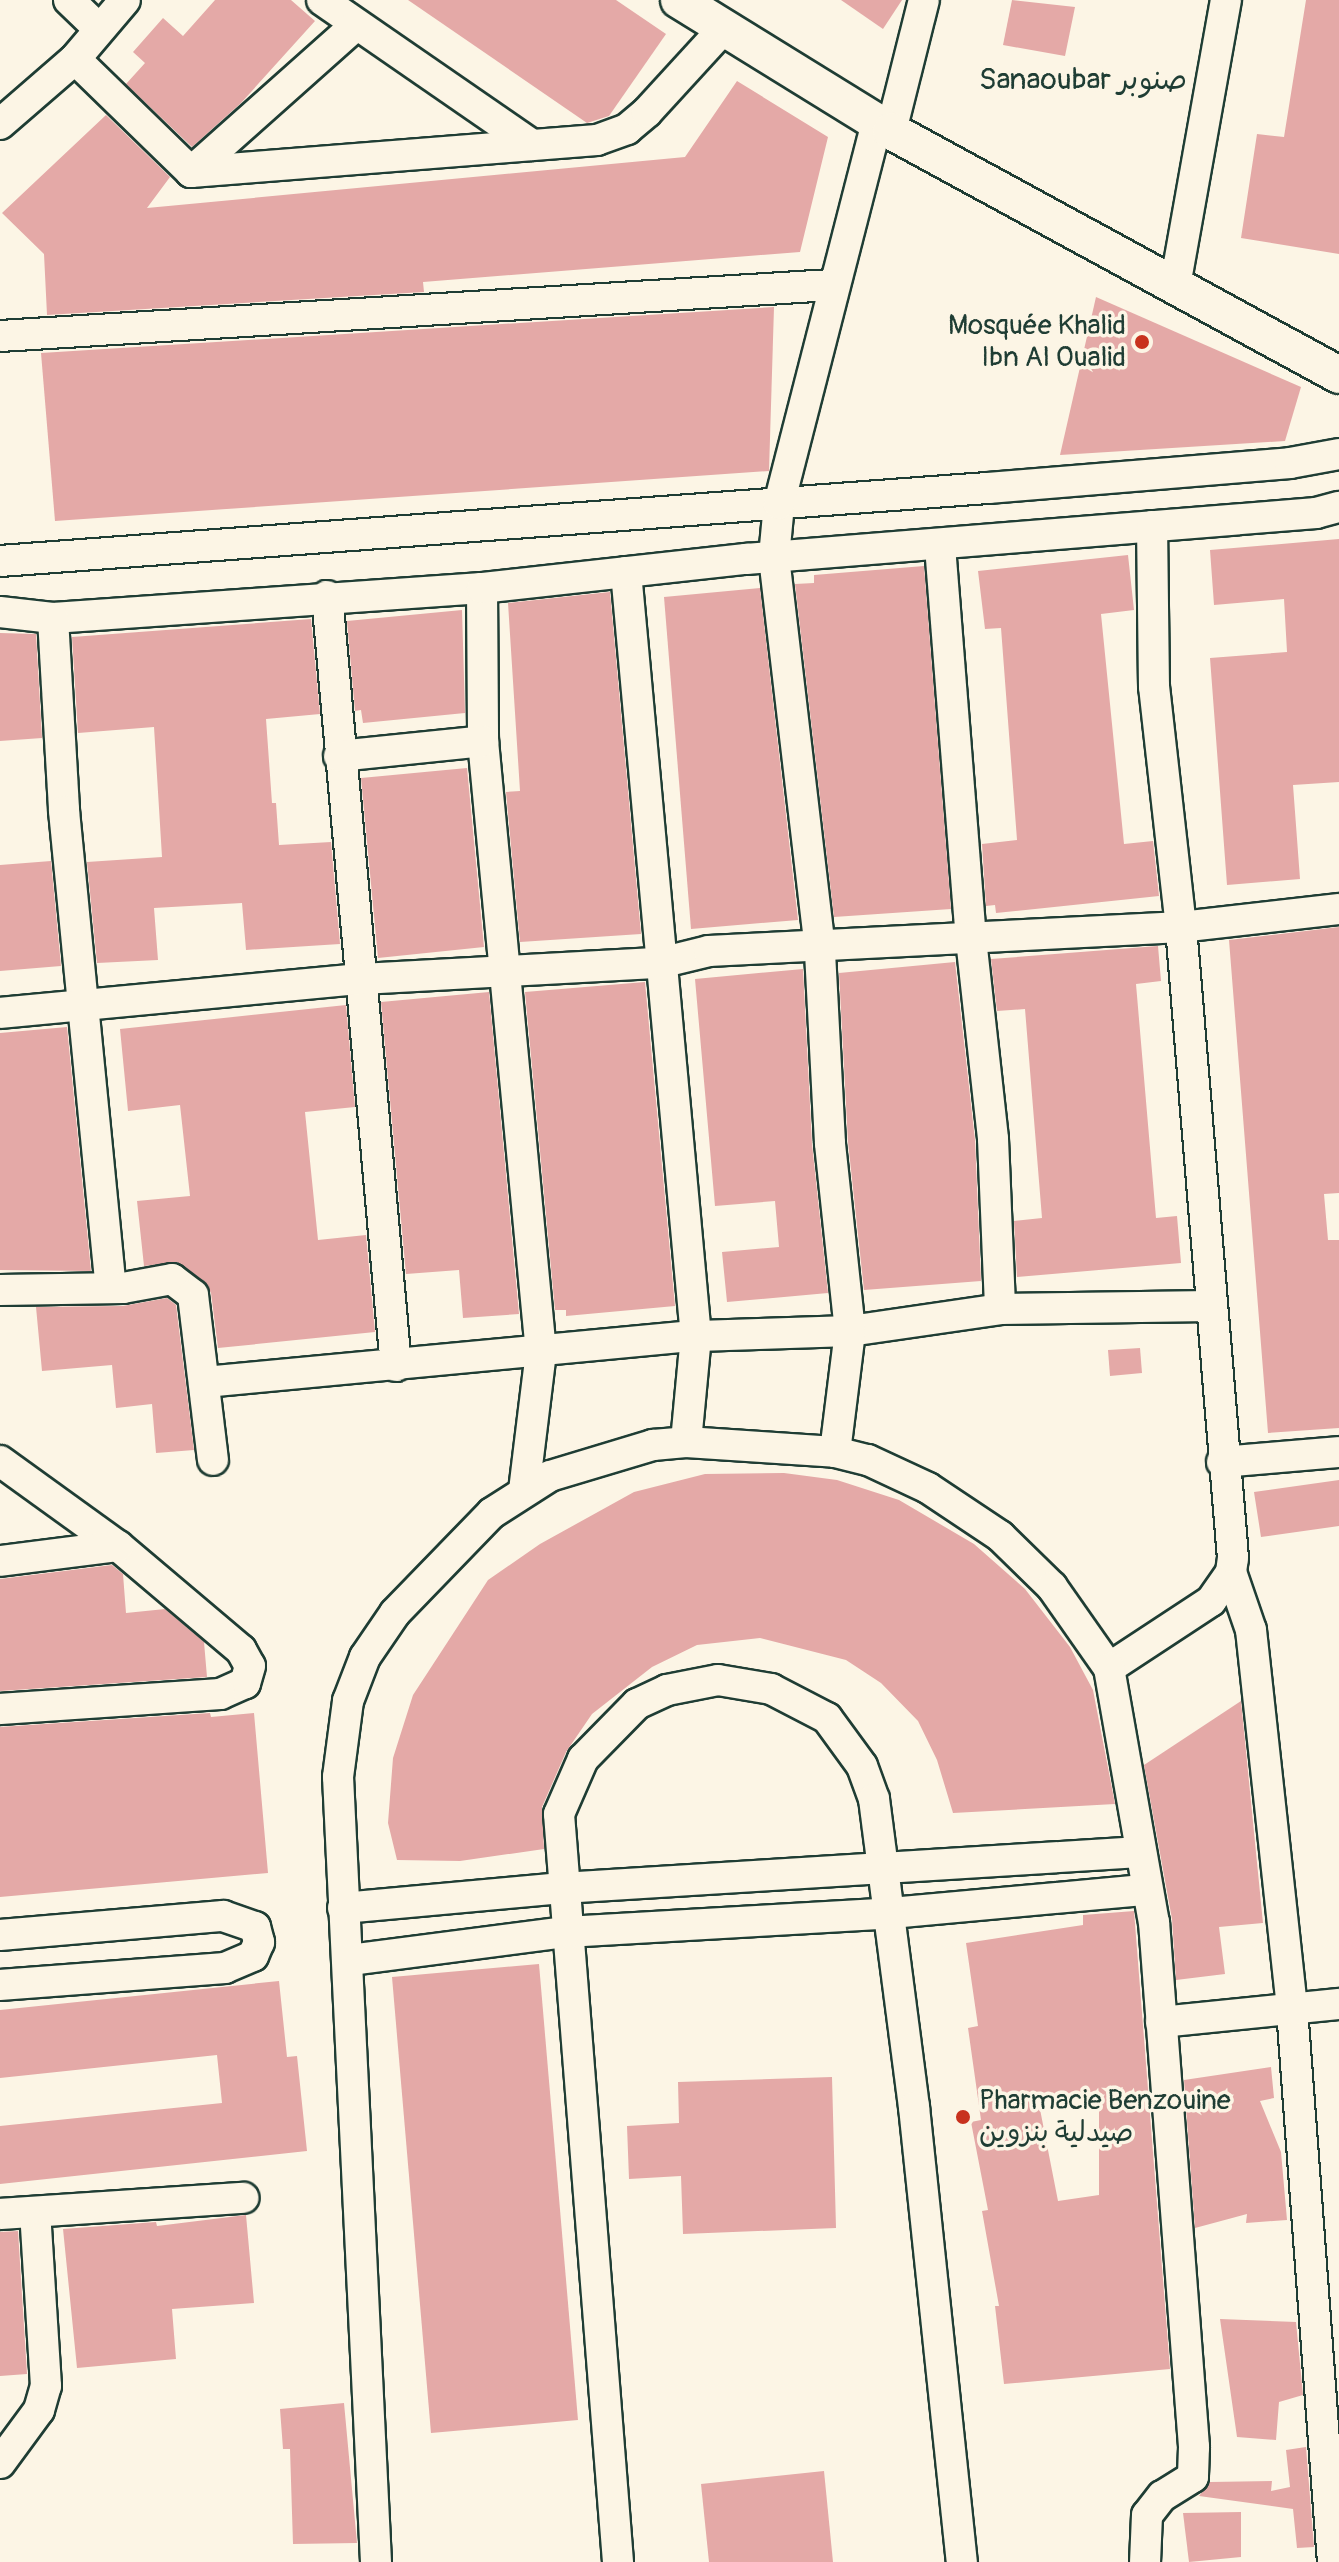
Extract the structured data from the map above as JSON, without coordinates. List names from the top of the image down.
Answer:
{
  "districts": ["Sanaoubar صنوبر"],
  "places": ["Mosquée Khalid Ibn Al Oualid", "Pharmacie Benzouine صيدلية بنزوين"]
}
